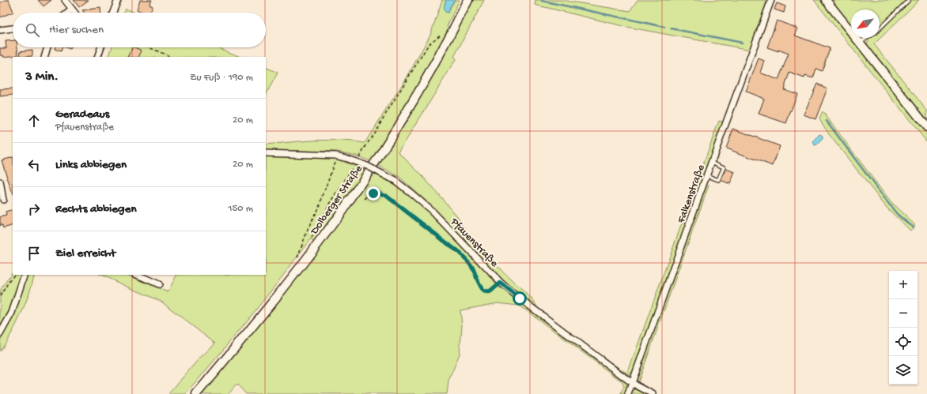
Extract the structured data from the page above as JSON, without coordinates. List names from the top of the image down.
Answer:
{
  "streets": {
    "main road": ["Dolberger Straße"],
    "street": ["Falkenstraße", "Pfauenstraße"]
  },
  "crossings": [
    ["Falkenstraße", "Pfauenstraße"]
  ],
  "north": "bottom left",
  "page": {
    "search": "Hier suchen",
    "heading": ["3 Min.", "Zu Fuß · 190 m"],
    "list": [
      ["Geradeaus", "Pfauenstraße", "20 m"],
      ["Links abbiegen", "20 m"],
      ["Rechts abbiegen", "150 m"],
      "Ziel erreicht"
    ],
    "map_buttons": ["+", "−"]
  }
}
